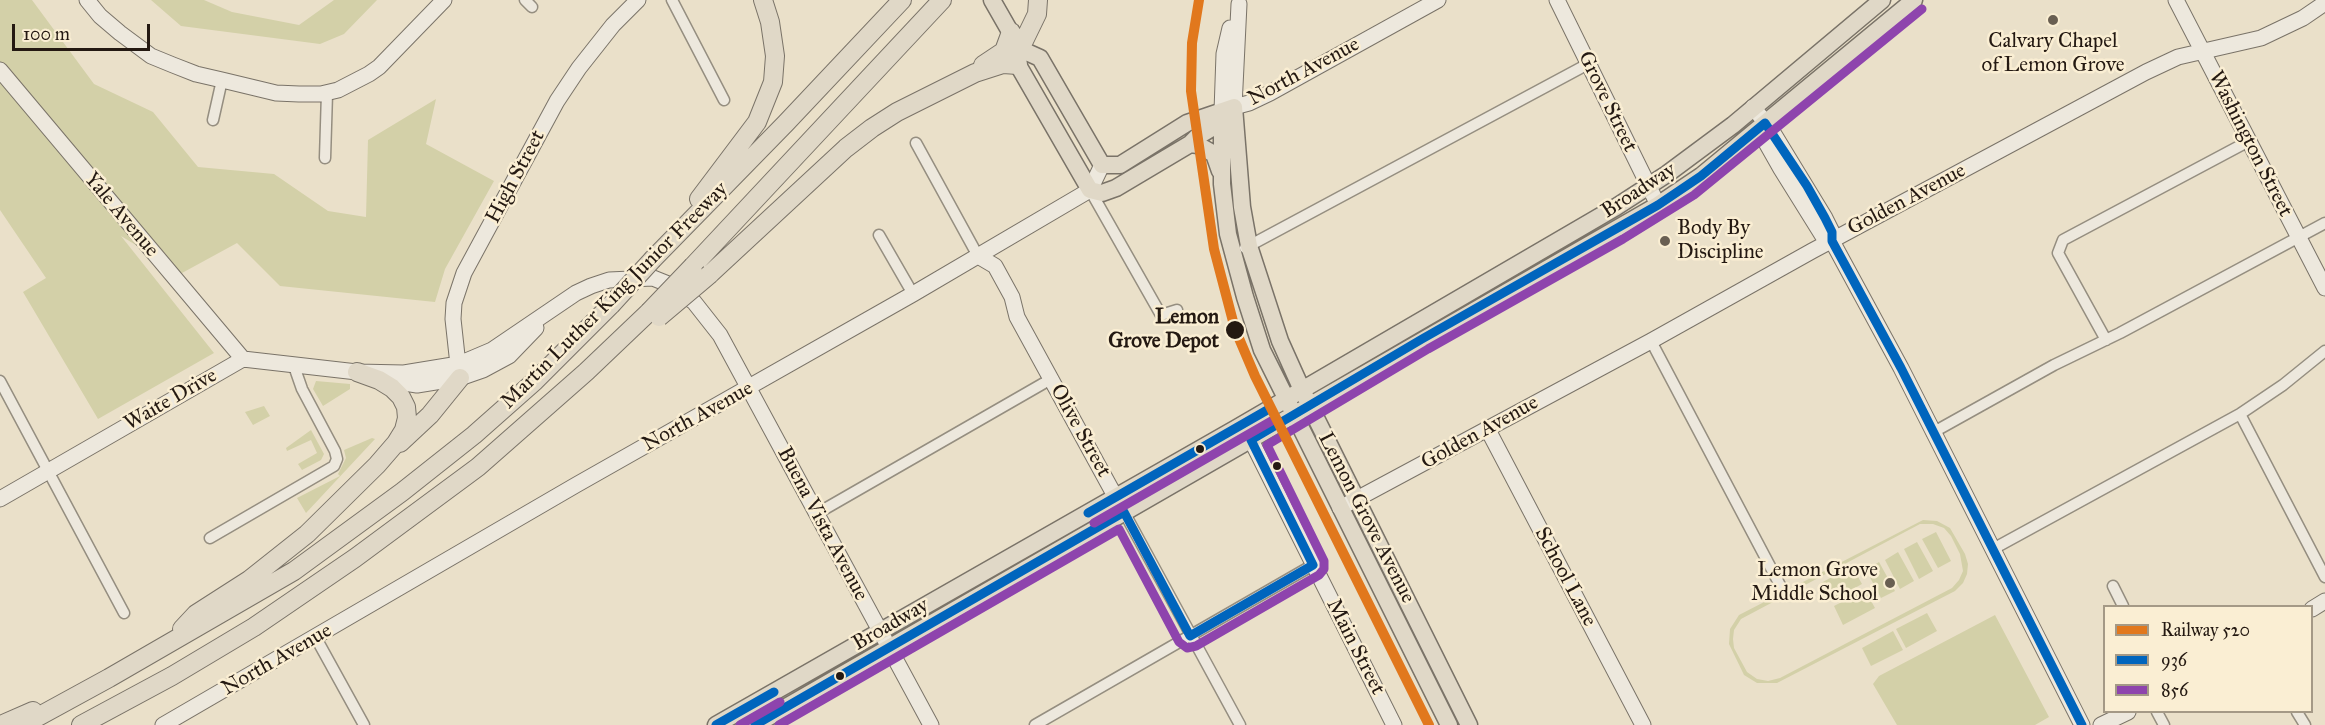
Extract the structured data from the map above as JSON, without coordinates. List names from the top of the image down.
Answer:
{
  "streets": {
    "highway": ["Martin Luther King Junior Freeway"],
    "main road": ["North Avenue", "Broadway", "Lemon Grove Avenue"],
    "street": [
      "Grove Street",
      "Washington Street",
      "High Street",
      "Golden Avenue",
      "Yale Avenue",
      "Waite Drive",
      "Olive Street",
      "Buena Vista Avenue",
      "School Lane",
      "Main Street"
    ]
  },
  "crossings": [
    ["North Avenue", "Waite Drive"],
    ["North Avenue", "Olive Street"],
    ["North Avenue", "Lemon Grove Avenue"],
    ["North Avenue", "Buena Vista Avenue"],
    ["Grove Street", "Broadway"],
    ["Washington Street", "Golden Avenue"],
    ["High Street", "Waite Drive"],
    ["Broadway", "Olive Street"],
    ["Broadway", "Lemon Grove Avenue"],
    ["Broadway", "Buena Vista Avenue"],
    ["Broadway", "Main Street"],
    ["Golden Avenue", "Lemon Grove Avenue"],
    ["Golden Avenue", "School Lane"],
    ["Yale Avenue", "Waite Drive"],
    ["Waite Drive", "Buena Vista Avenue"]
  ],
  "places": [
    "Calvary Chapel of Lemon Grove",
    "Body By Discipline",
    "Lemon Grove Depot",
    "Lemon Grove Middle School"
  ],
  "lines": ["rail line 520", "transit line 856", "transit line 936"],
  "legend": ["Railway 520", "936", "856"],
  "scale_bar": "100 m"
}
